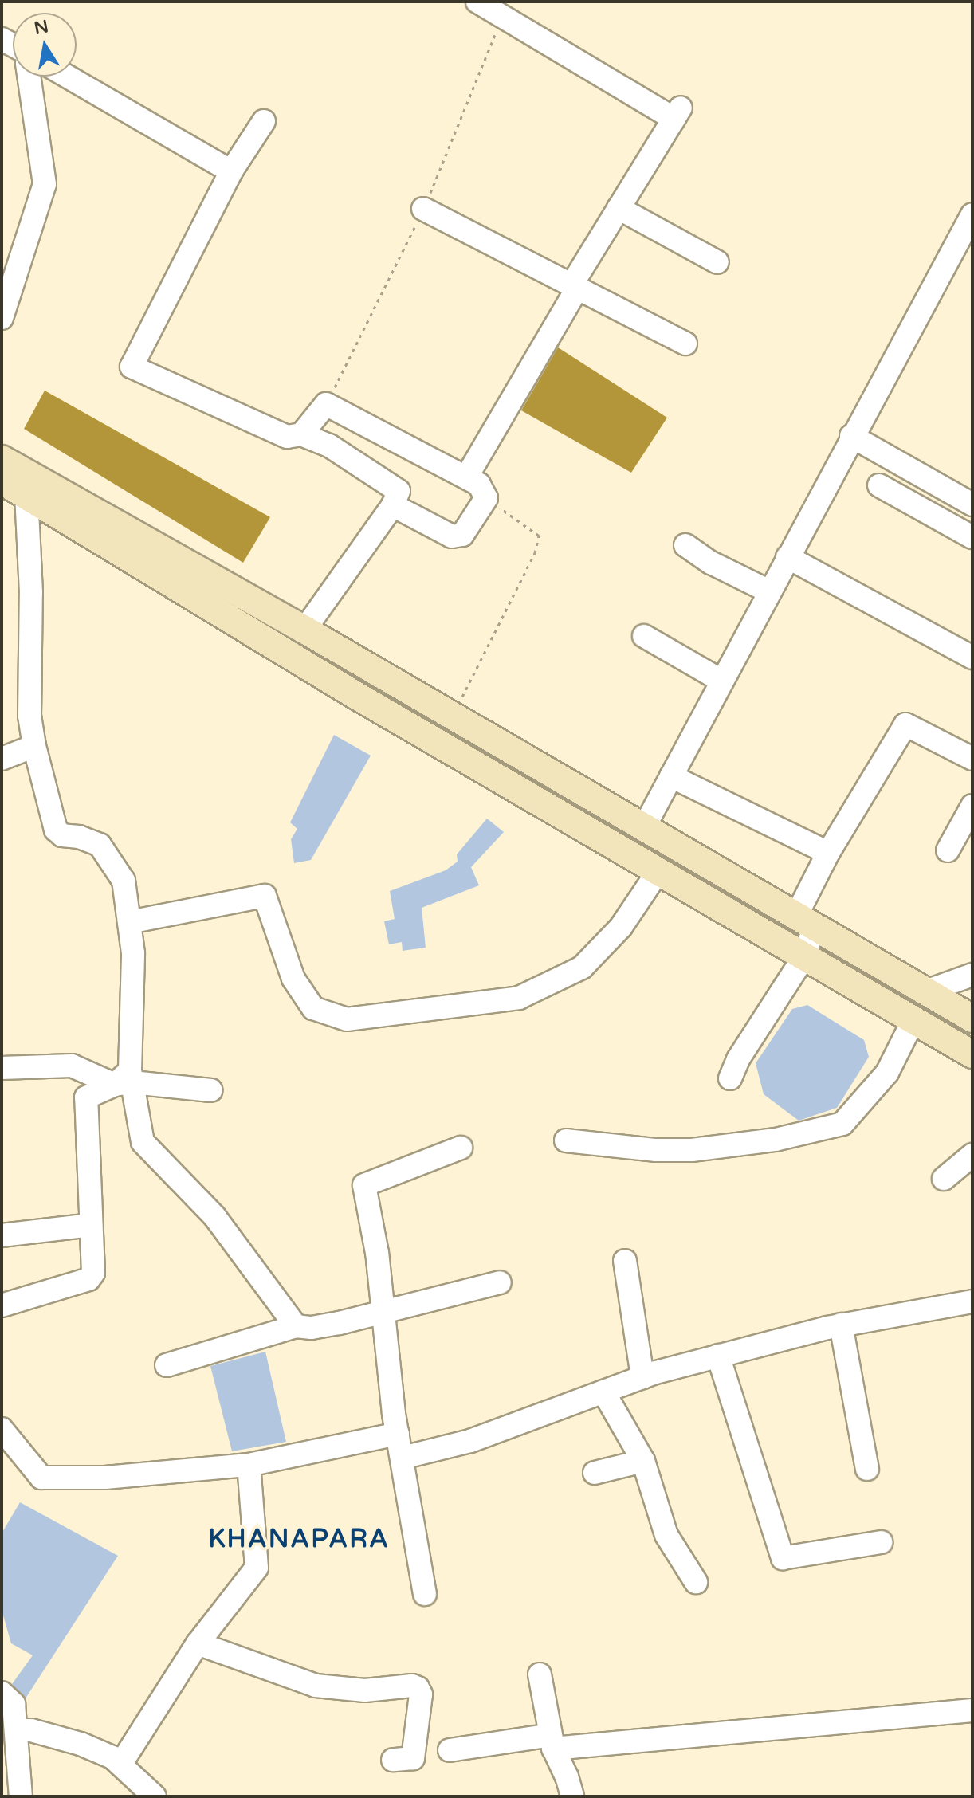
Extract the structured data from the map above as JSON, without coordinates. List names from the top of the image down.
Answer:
{
  "districts": ["KHANAPARA"],
  "north": "top"
}
